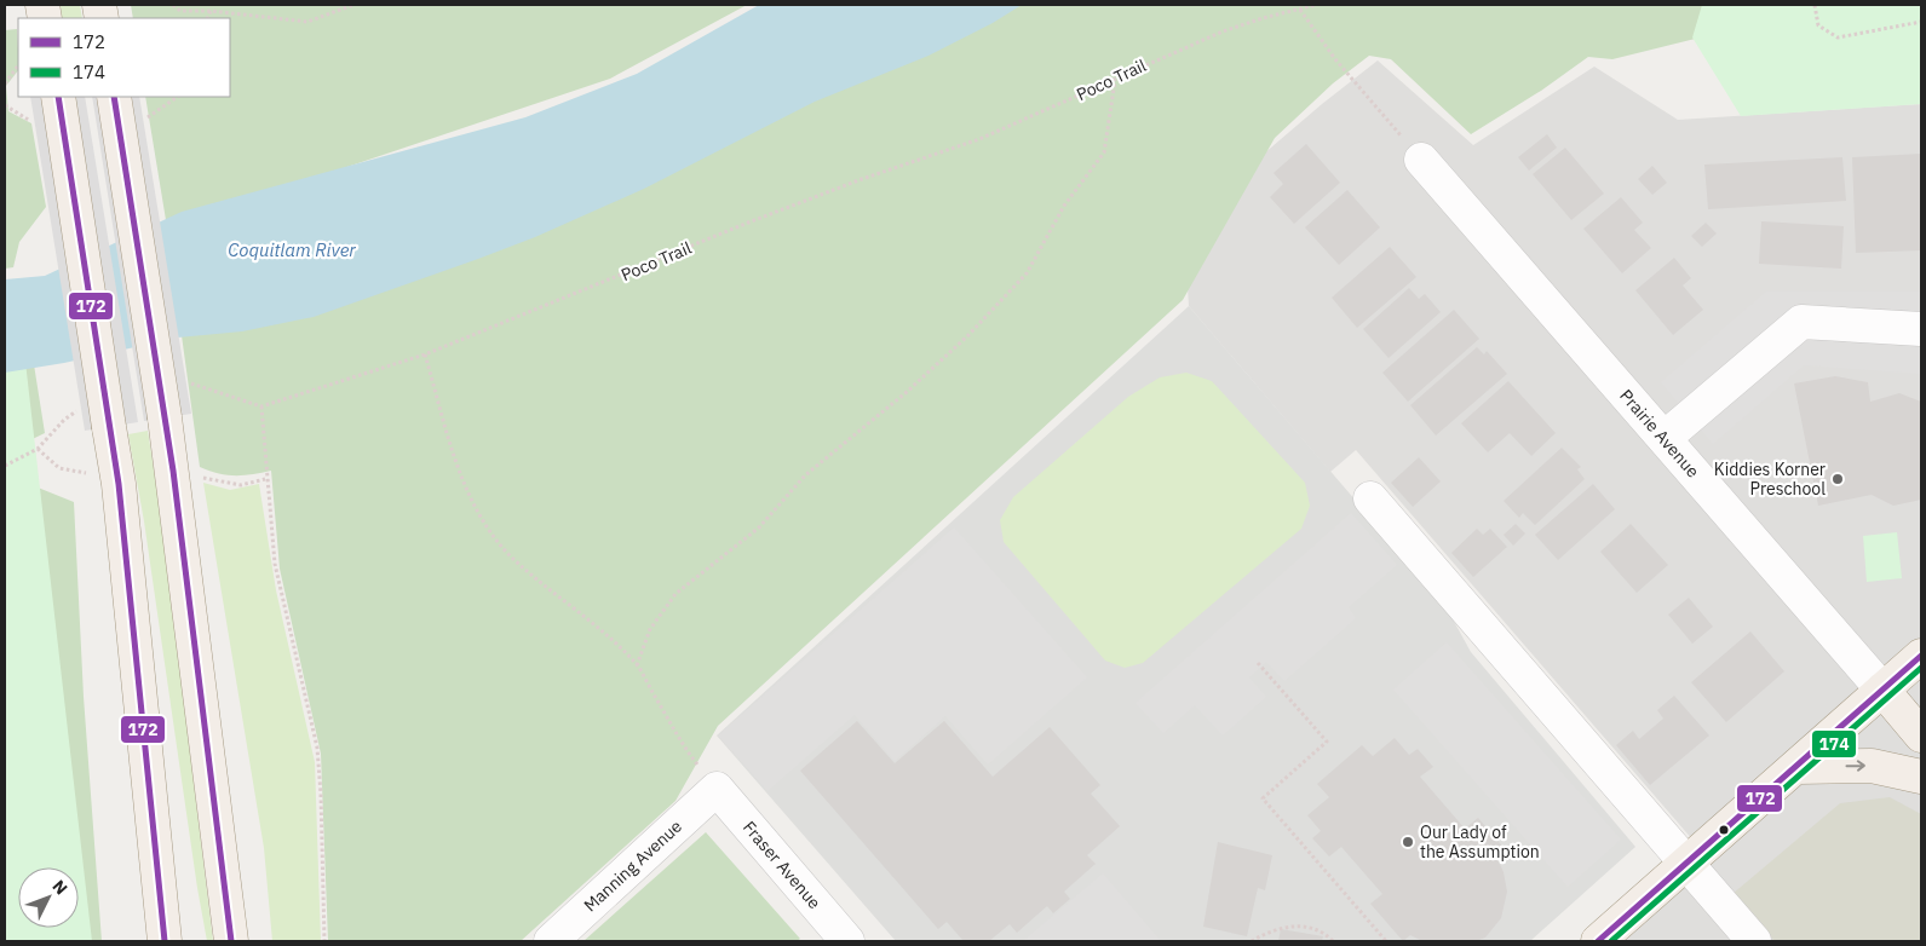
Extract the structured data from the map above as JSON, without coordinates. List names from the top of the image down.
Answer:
{
  "streets": {
    "main road": ["Prairie Avenue"],
    "street": ["Manning Avenue", "Fraser Avenue"],
    "path": ["Poco Trail"]
  },
  "crossings": [
    ["Manning Avenue", "Fraser Avenue"]
  ],
  "water": ["Coquitlam River"],
  "places": ["Kiddies Korner Preschool", "Our Lady of the Assumption"],
  "lines": ["transit line 172", "transit line 174"],
  "legend": ["172", "174"],
  "north": "top right"
}
